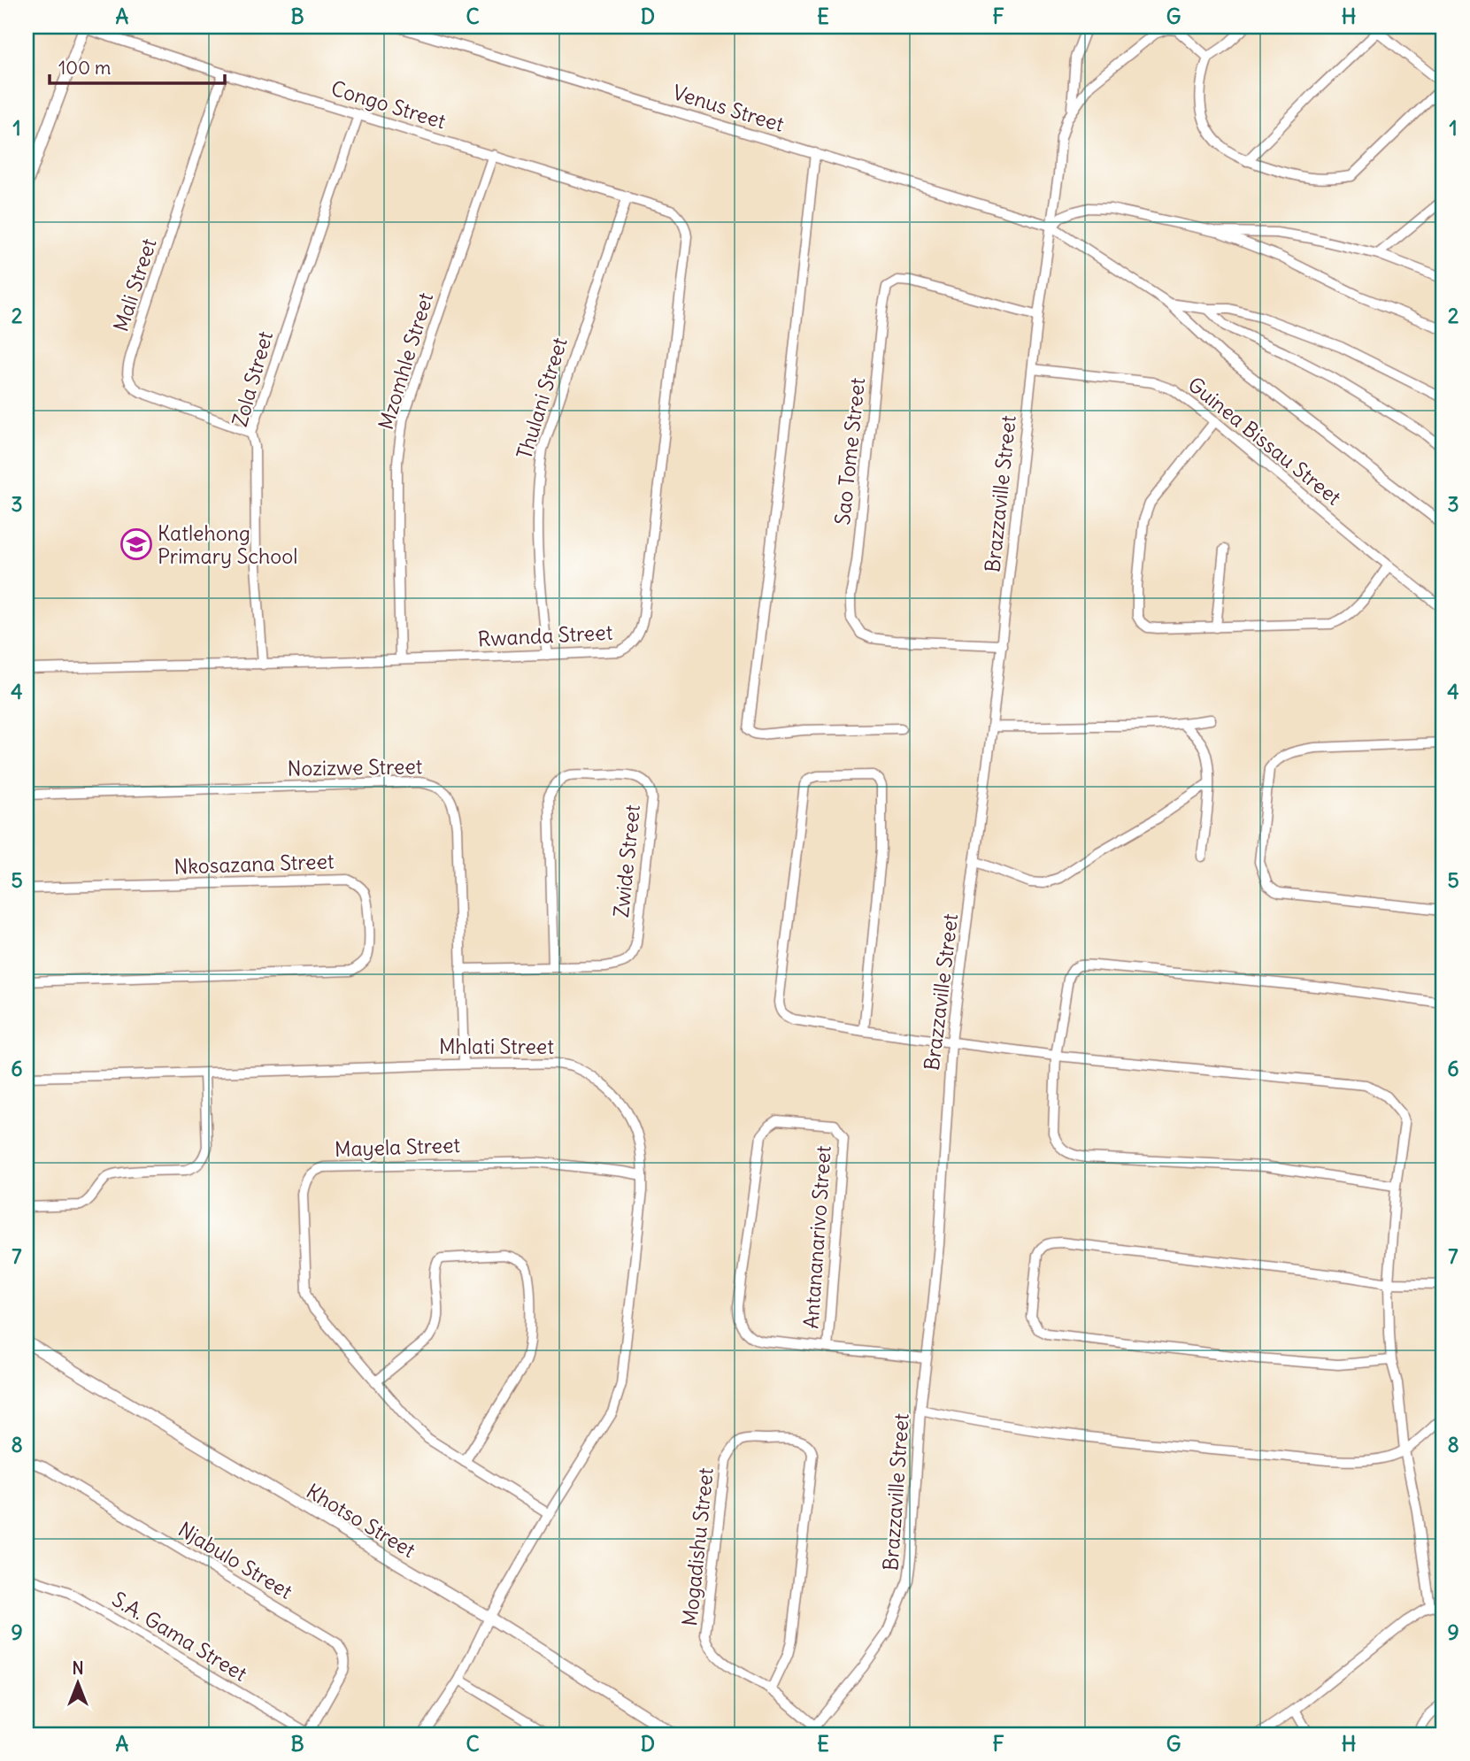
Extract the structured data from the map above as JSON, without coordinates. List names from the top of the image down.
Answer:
{
  "streets": {
    "street": [
      "Congo Street",
      "Venus Street",
      "Mali Street",
      "Mzomhle Street",
      "Zola Street",
      "Thulani Street",
      "Guinea Bissau Street",
      "Sao Tome Street",
      "Brazzaville Street",
      "Rwanda Street",
      "Nozizwe Street",
      "Zwide Street",
      "Nkosazana Street",
      "Mhlati Street",
      "Mayela Street",
      "Antananarivo Street",
      "Khotso Street",
      "Mogadishu Street",
      "Njabulo Street",
      "S.A. Gama Street"
    ]
  },
  "crossings": [
    ["Congo Street", "Mali Street"],
    ["Congo Street", "Mzomhle Street"],
    ["Congo Street", "Zola Street"],
    ["Congo Street", "Thulani Street"],
    ["Congo Street", "Rwanda Street"],
    ["Venus Street", "Brazzaville Street"],
    ["Mali Street", "Zola Street"],
    ["Mzomhle Street", "Rwanda Street"],
    ["Zola Street", "Rwanda Street"],
    ["Thulani Street", "Rwanda Street"],
    ["Guinea Bissau Street", "Brazzaville Street"],
    ["Sao Tome Street", "Brazzaville Street"],
    ["Brazzaville Street", "Antananarivo Street"],
    ["Brazzaville Street", "Mogadishu Street"],
    ["Nozizwe Street", "Zwide Street"],
    ["Nozizwe Street", "Mhlati Street"],
    ["Mhlati Street", "Mayela Street"],
    ["Mhlati Street", "Khotso Street"],
    ["Njabulo Street", "S.A. Gama Street"]
  ],
  "places": {
    "school or university": ["Katlehong Primary School"]
  },
  "scale_bar": "100 m",
  "north": "top",
  "grid": {
    "columns": [
      "A",
      "B",
      "C",
      "D",
      "E",
      "F",
      "G",
      "H"
    ],
    "rows": [
      "1",
      "2",
      "3",
      "4",
      "5",
      "6",
      "7",
      "8",
      "9"
    ]
  }
}
